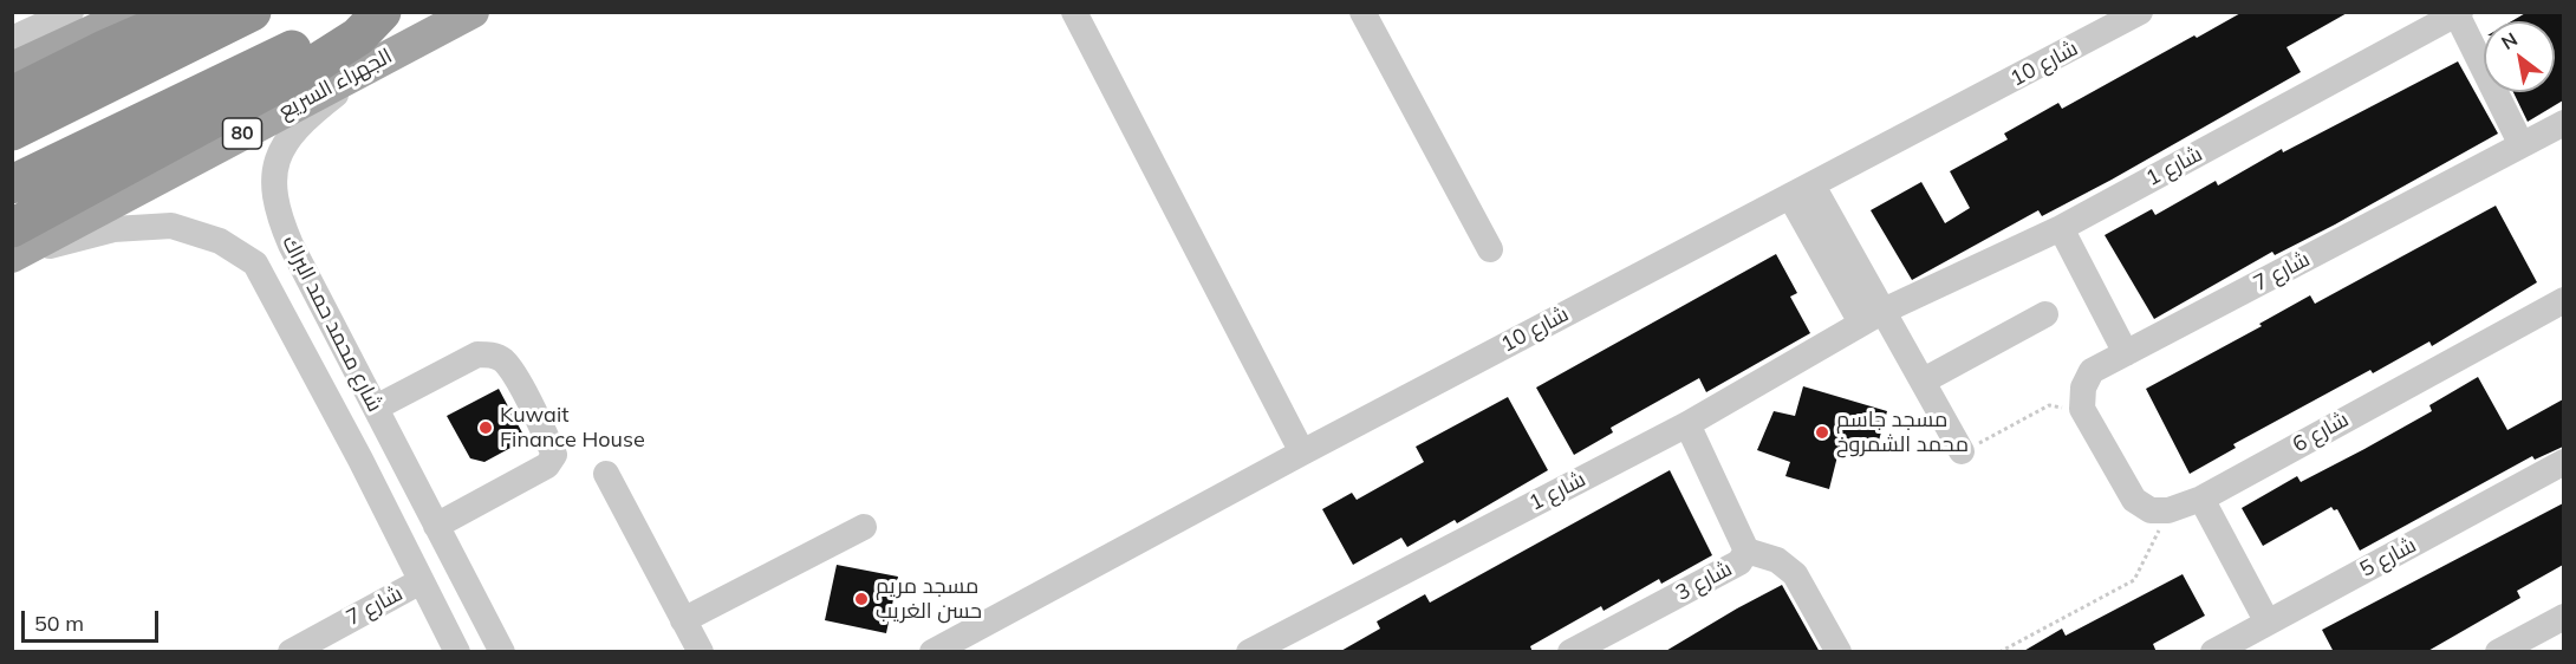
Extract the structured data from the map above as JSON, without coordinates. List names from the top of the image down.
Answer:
{
  "streets": {
    "main road": ["الجهراء السريع", "80"],
    "street": [
      "شارع 10",
      "شارع 1",
      "شارع 7",
      "شارع محمد حمد البراك",
      "شارع 6",
      "شارع 5",
      "شارع 3"
    ]
  },
  "crossings": [
    ["الجهراء السريع", "شارع محمد حمد البراك"],
    ["شارع 1", "شارع 3"],
    ["شارع 7", "شارع محمد حمد البراك"]
  ],
  "places": ["Kuwait Finance House", "مسجد جاسم محمد الشمروخ", "مسجد مريم حسن الغريب"],
  "scale_bar": "50 m",
  "north": "top left"
}
